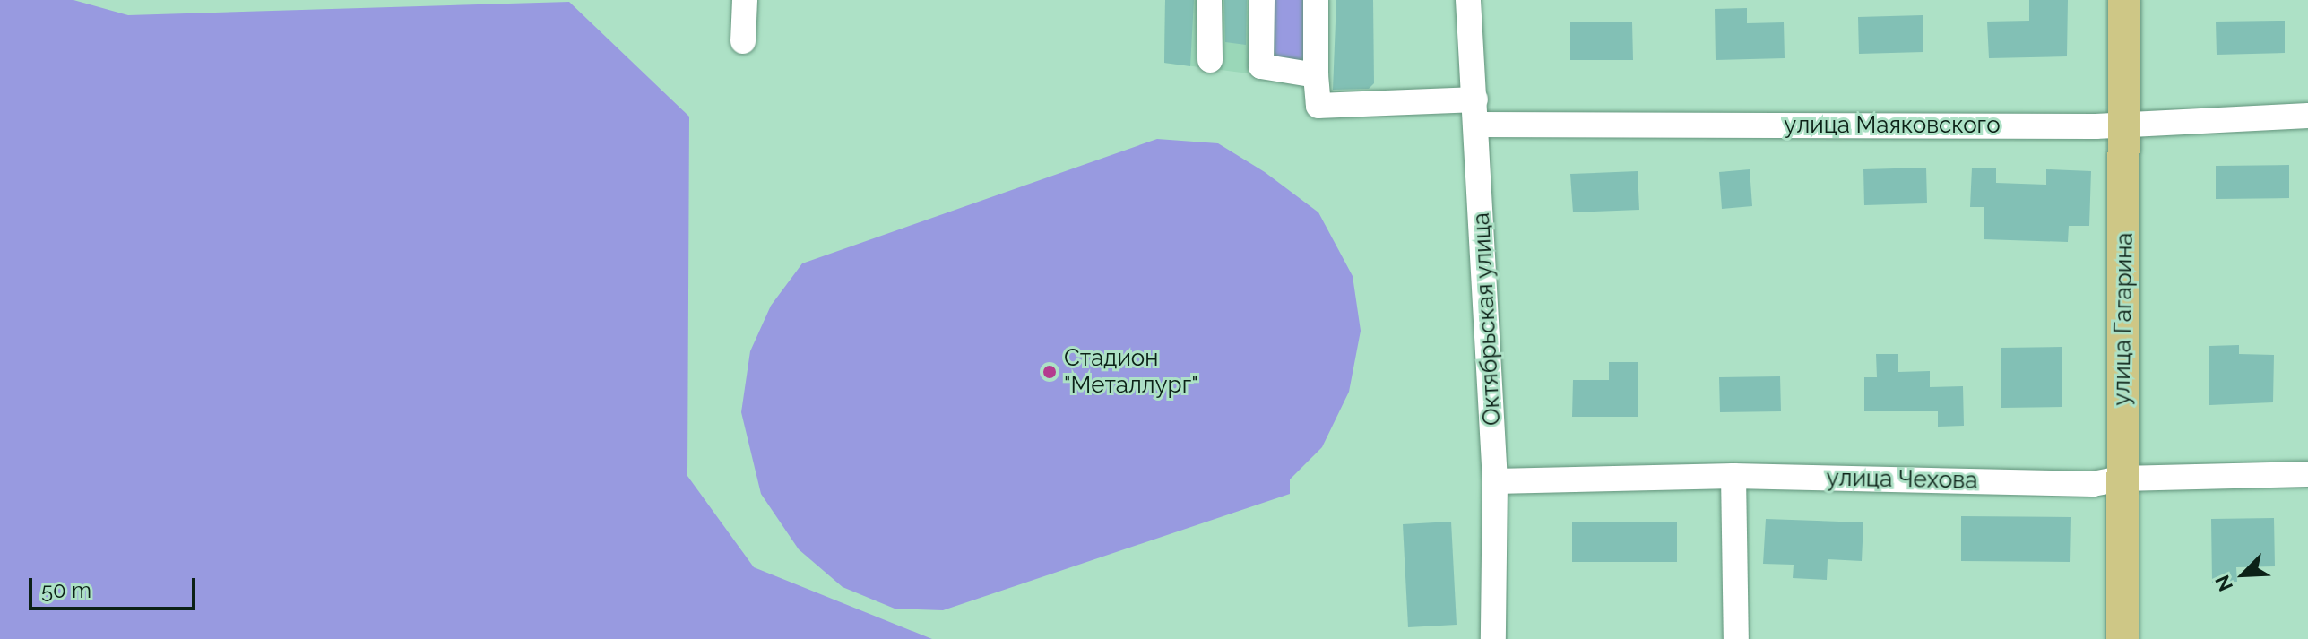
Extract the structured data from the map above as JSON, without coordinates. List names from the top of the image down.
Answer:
{
  "streets": {
    "main road": ["улица Гагарина"],
    "street": ["улица Маяковского", "Октябрьская улица", "улица Чехова"]
  },
  "crossings": [
    ["улица Маяковского", "Октябрьская улица"],
    ["улица Маяковского", "улица Гагарина"],
    ["Октябрьская улица", "улица Чехова"],
    ["улица Гагарина", "улица Чехова"]
  ],
  "places": ["Стадион \"Металлург\""],
  "scale_bar": "50 m",
  "north": "bottom left"
}
